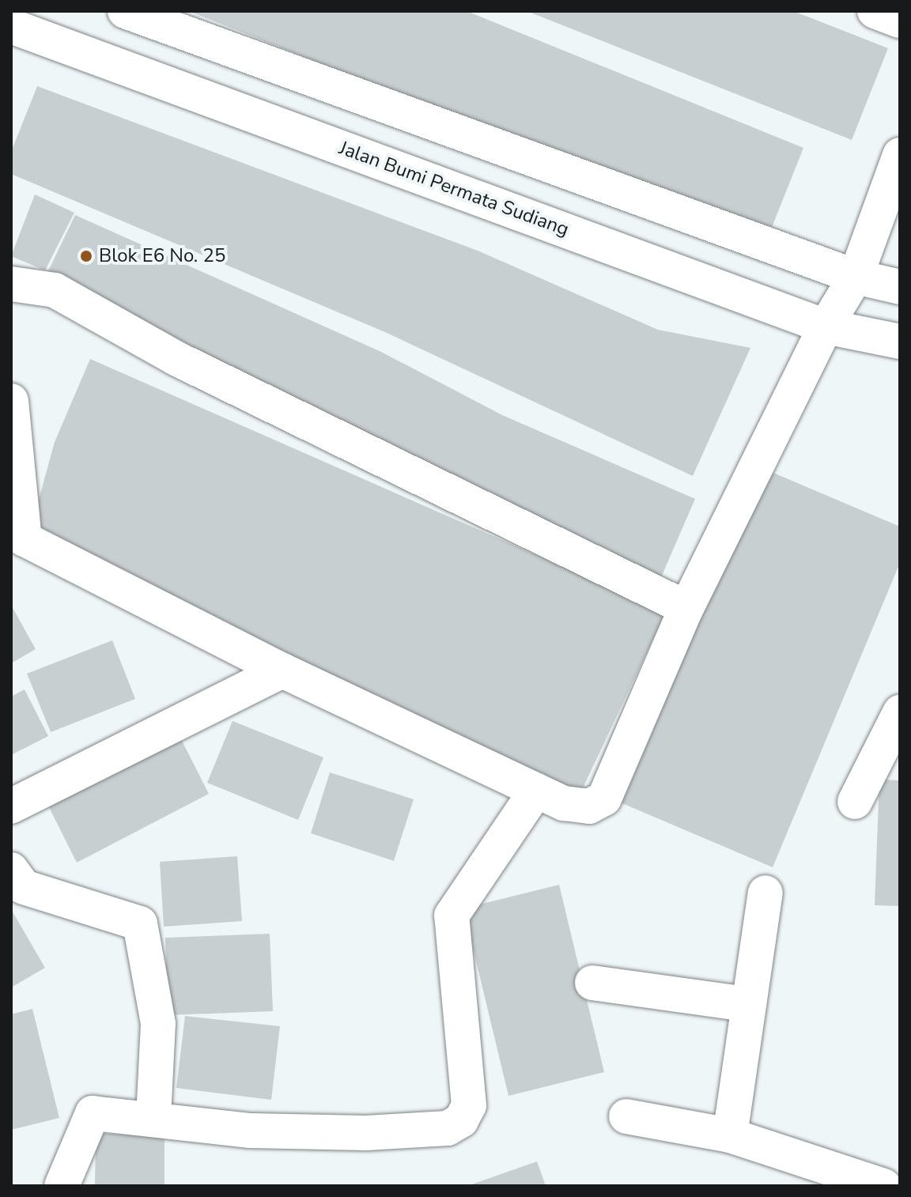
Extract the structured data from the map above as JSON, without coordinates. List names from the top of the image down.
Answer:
{
  "streets": {
    "street": ["Jalan Bumi Permata Sudiang"]
  },
  "places": ["Blok E6 No. 25"]
}
